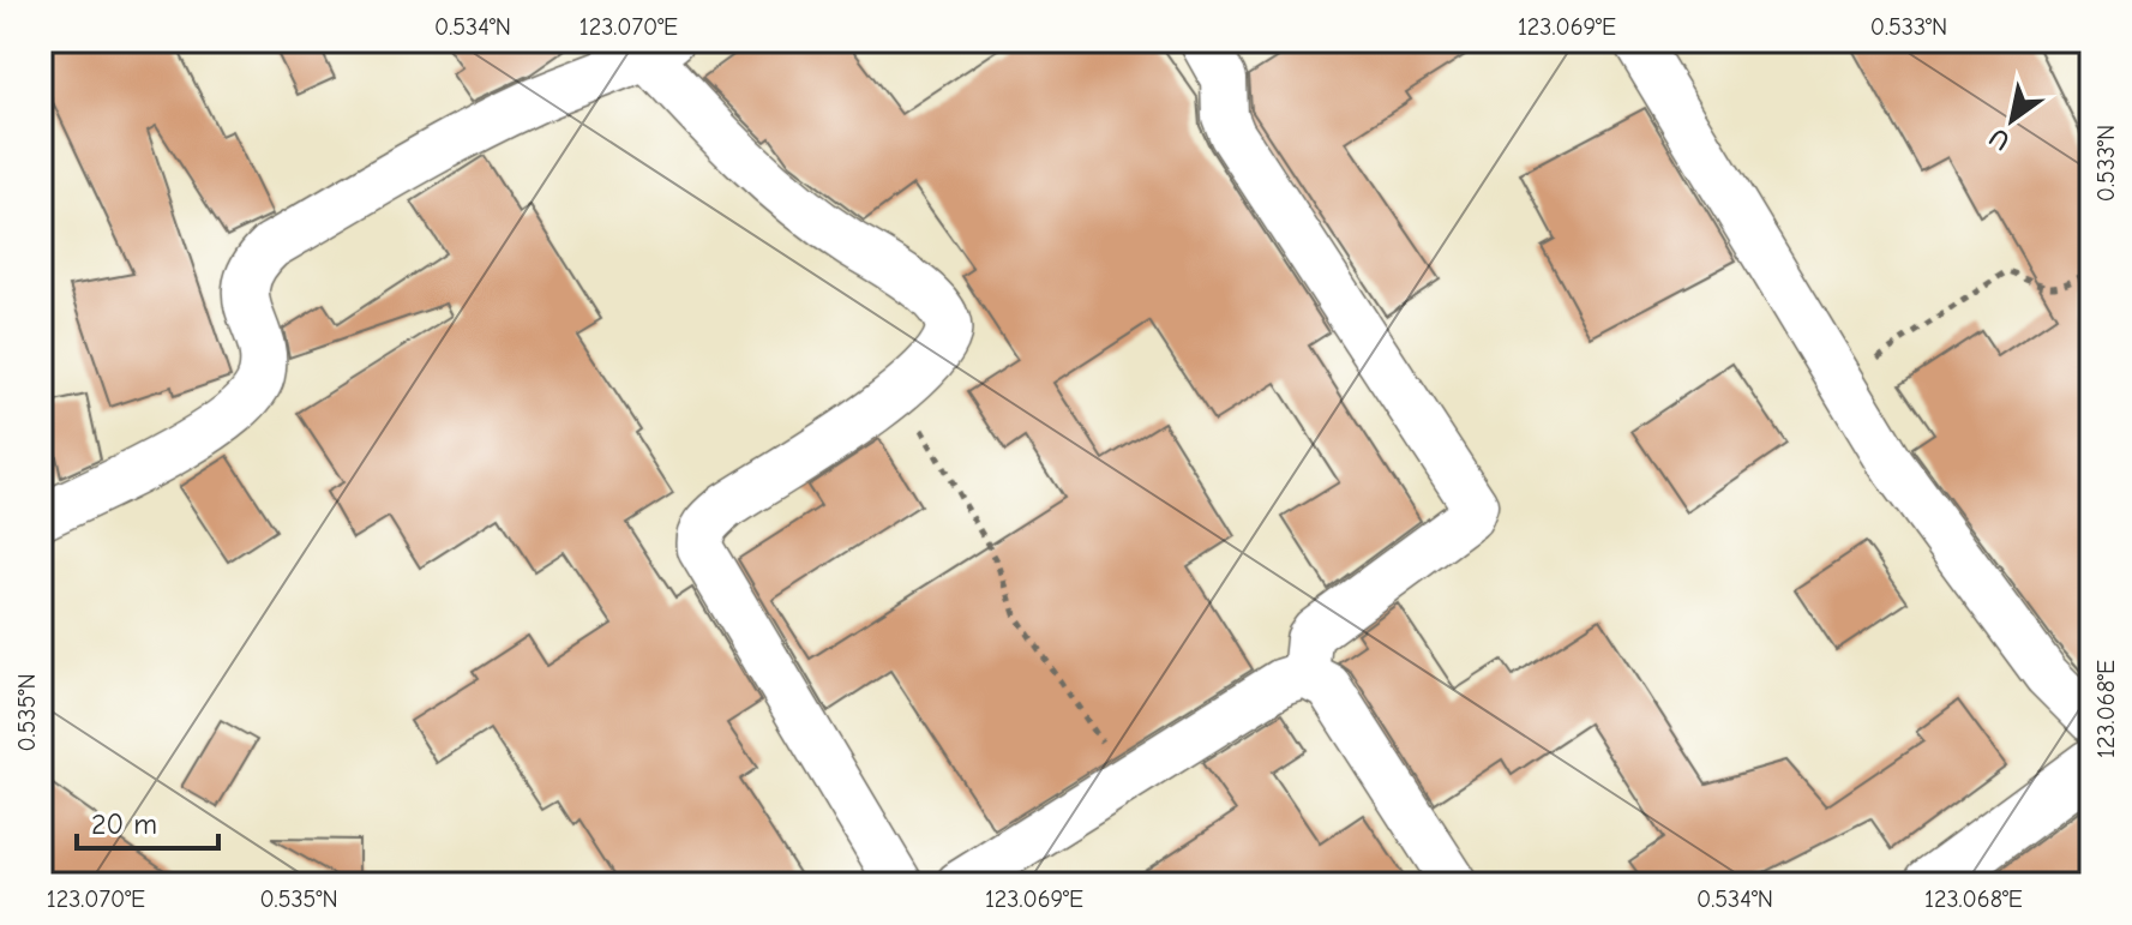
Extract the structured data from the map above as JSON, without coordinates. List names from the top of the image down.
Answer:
{
  "scale_bar": "20 m",
  "north": "bottom left",
  "coordinates": [
    "0.534°N",
    "123.070°E",
    "123.069°E",
    "0.533°N",
    "123.068°E",
    "0.535°N"
  ]
}
